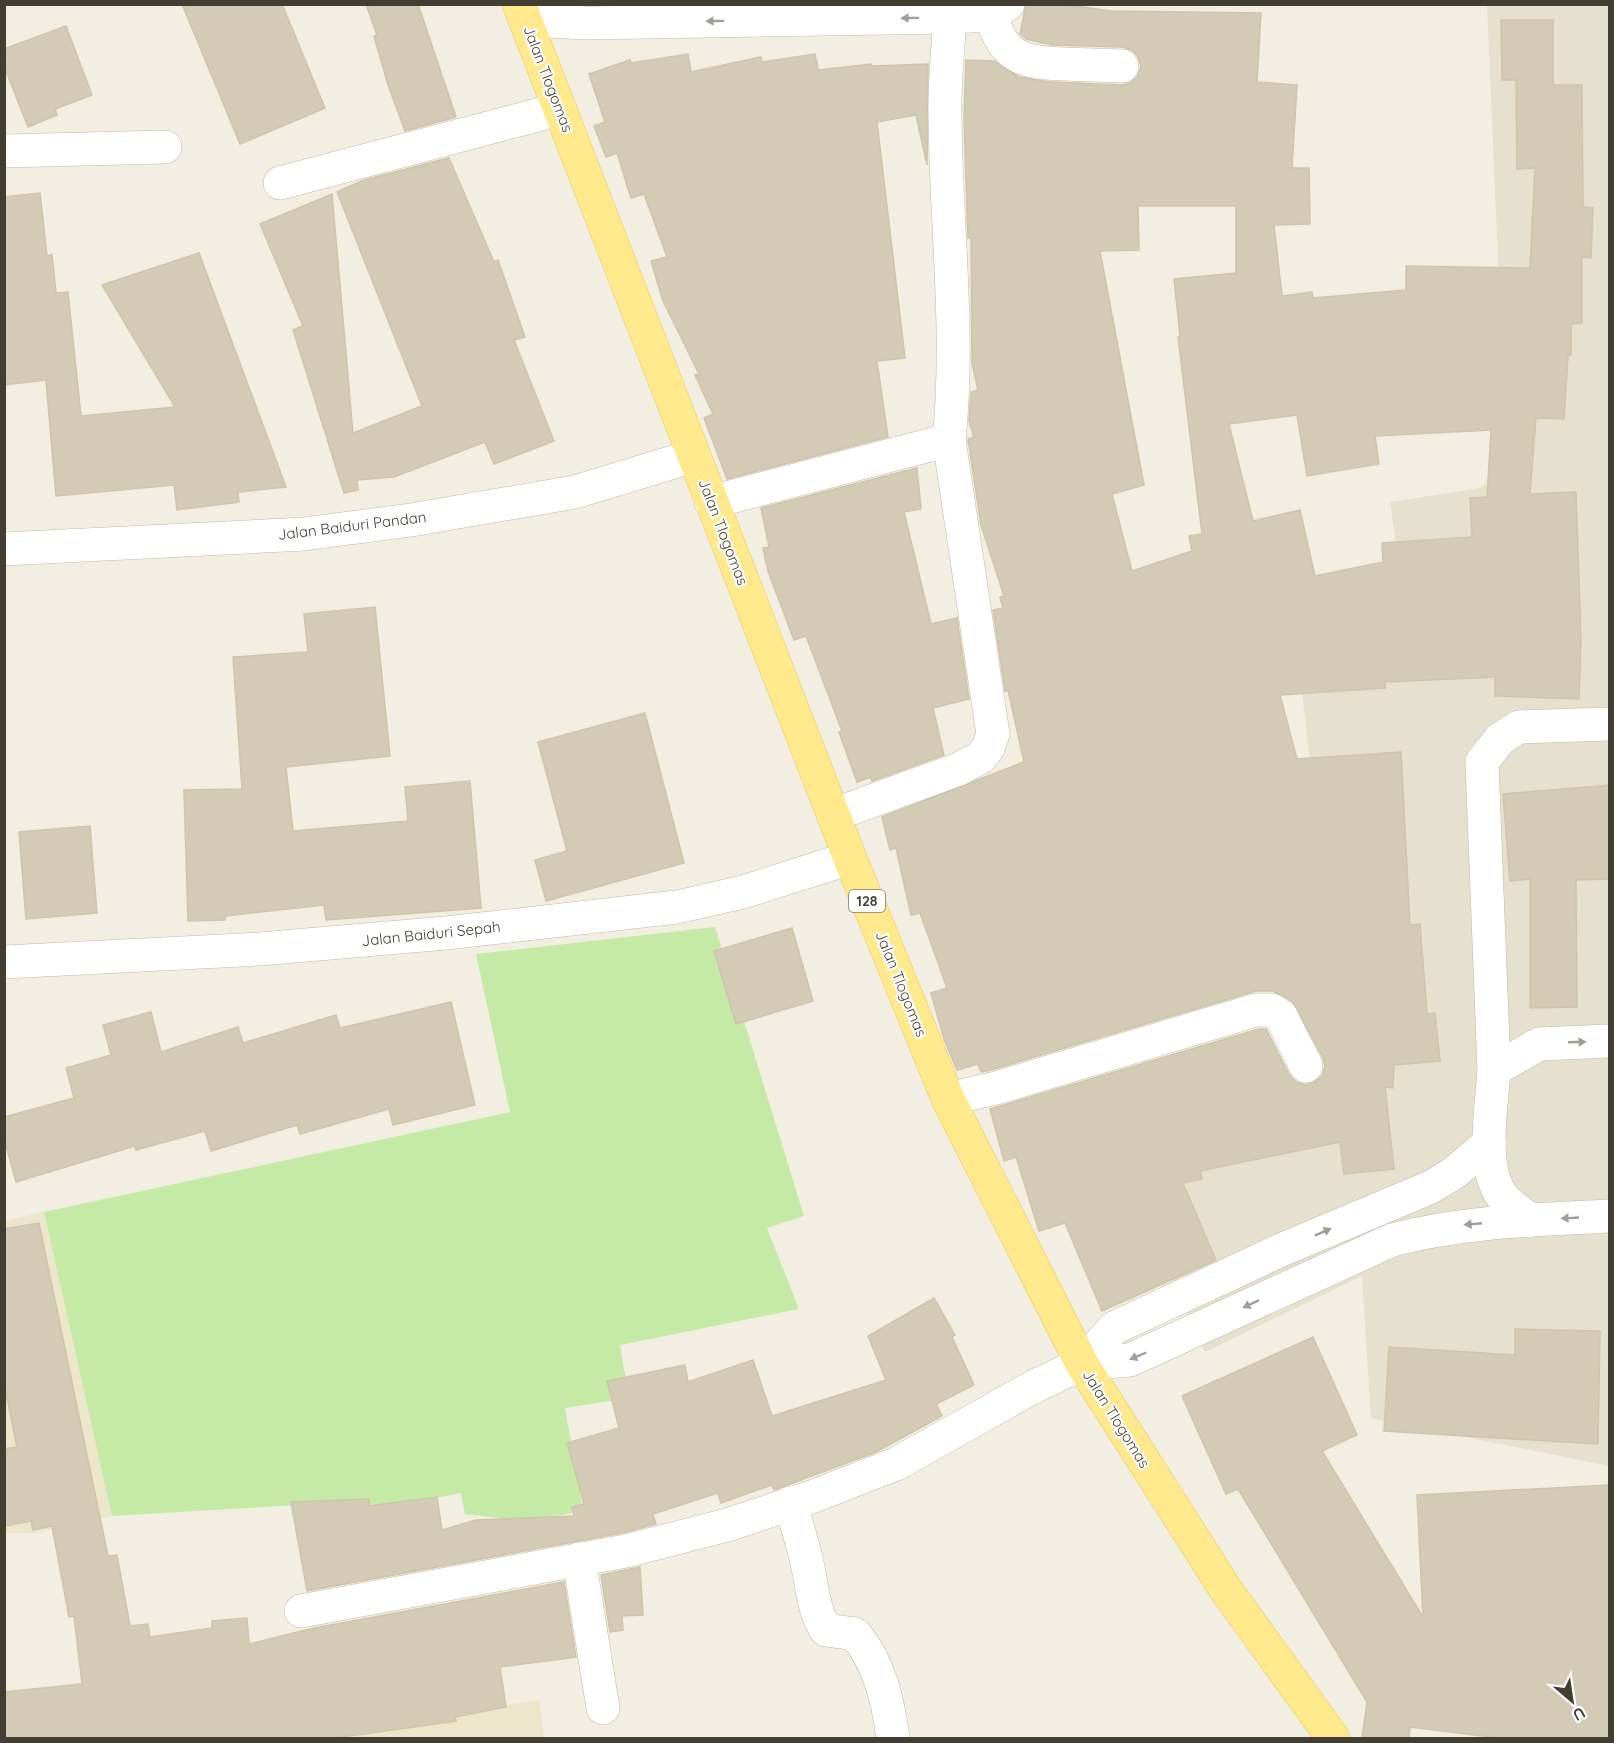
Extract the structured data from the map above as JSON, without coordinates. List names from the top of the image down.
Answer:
{
  "streets": {
    "main road": ["Jalan Tlogomas", "128"],
    "street": ["Jalan Baiduri Pandan", "Jalan Baiduri Sepah"]
  },
  "crossings": [
    ["Jalan Tlogomas", "Jalan Baiduri Pandan"],
    ["Jalan Tlogomas", "Jalan Baiduri Sepah"]
  ],
  "north": "bottom right"
}
